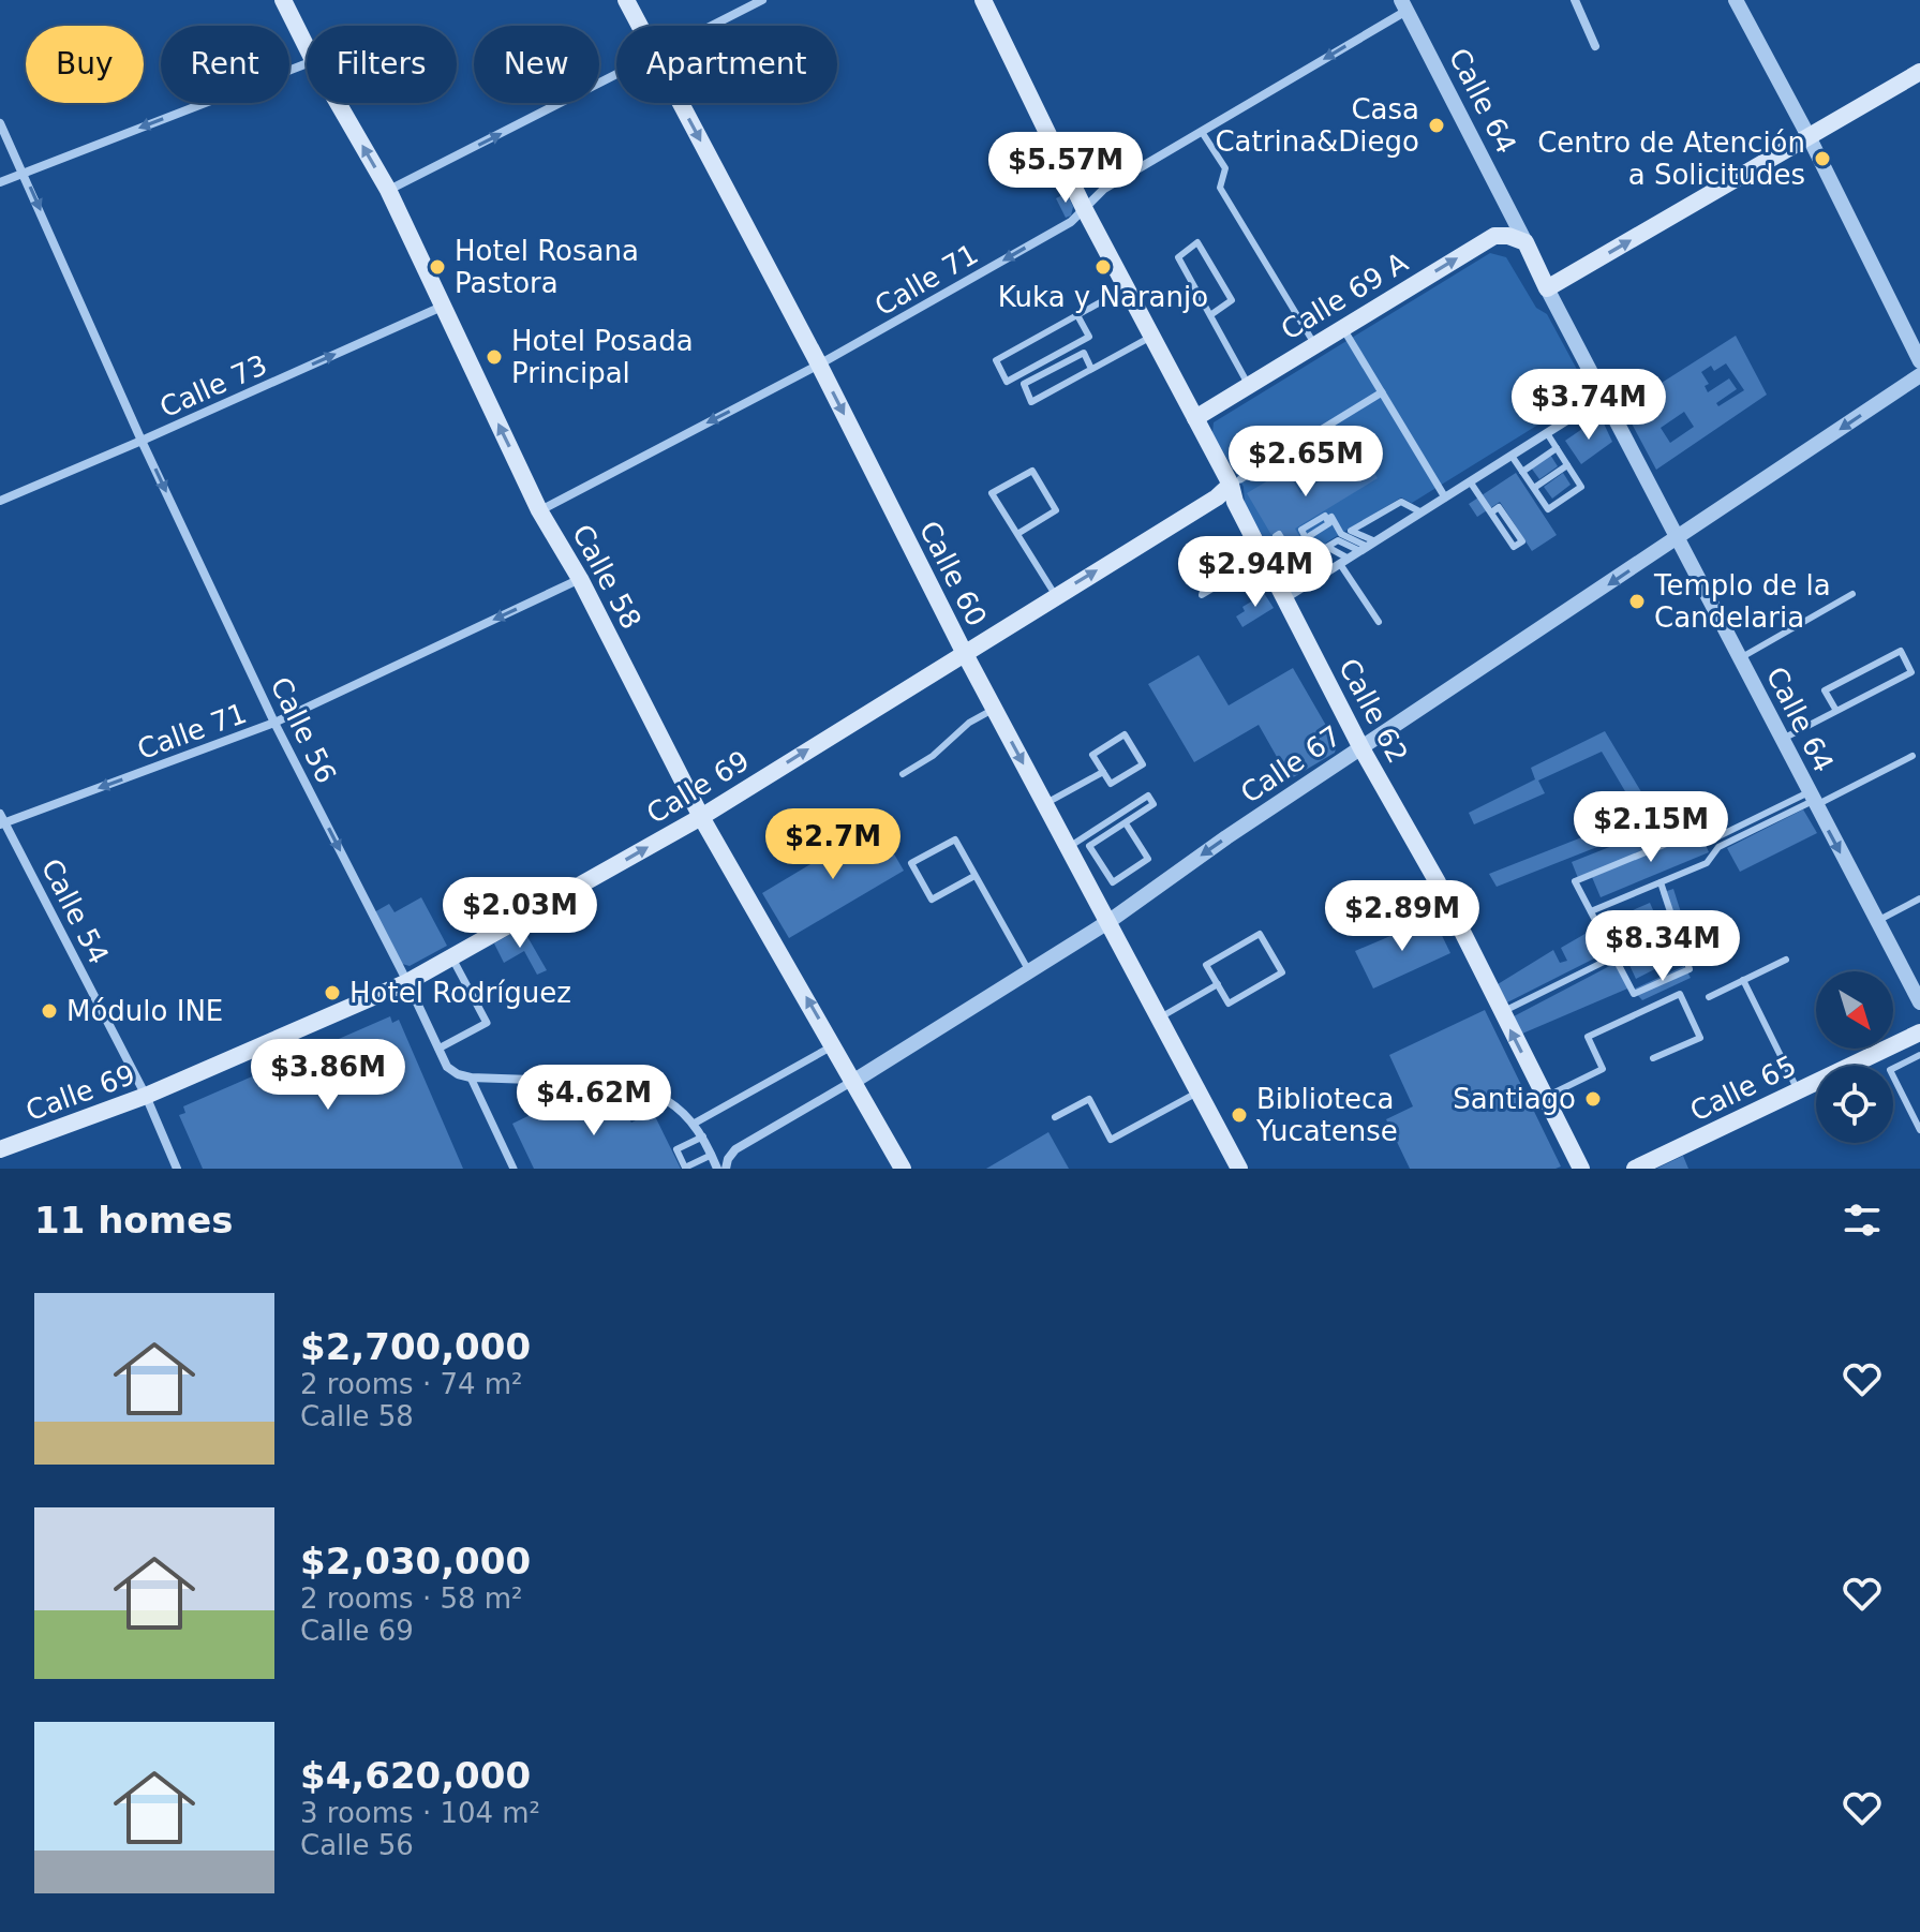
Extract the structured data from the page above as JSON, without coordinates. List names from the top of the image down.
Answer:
{
  "streets": {
    "main road": [
      "Calle 64",
      "Calle 69 A",
      "Calle 60",
      "Calle 58",
      "Calle 62",
      "Calle 69",
      "Calle 65"
    ],
    "street": [
      "Calle 71",
      "Calle 73",
      "Calle 56",
      "Calle 67",
      "Calle 54"
    ]
  },
  "crossings": [
    ["Calle 64", "Calle 71"],
    ["Calle 64", "Calle 69 A"],
    ["Calle 64", "Calle 67"],
    ["Calle 71", "Calle 60"],
    ["Calle 71", "Calle 58"],
    ["Calle 71", "Calle 62"],
    ["Calle 71", "Calle 56"],
    ["Calle 71", "Calle 54"],
    ["Calle 69 A", "Calle 62"],
    ["Calle 73", "Calle 58"],
    ["Calle 73", "Calle 56"],
    ["Calle 60", "Calle 67"],
    ["Calle 60", "Calle 69"],
    ["Calle 58", "Calle 67"],
    ["Calle 58", "Calle 69"],
    ["Calle 62", "Calle 67"],
    ["Calle 62", "Calle 69"],
    ["Calle 56", "Calle 69"],
    ["Calle 69", "Calle 54"]
  ],
  "one_way": [
    "Calle 71",
    "Calle 69 A",
    "Calle 73",
    "Calle 60",
    "Calle 58",
    "Calle 56",
    "Calle 67",
    "Calle 69"
  ],
  "places": [
    "Casa Catrina&Diego",
    "Centro de Atención a Solicitudes",
    "Hotel Rosana Pastora",
    "Kuka y Naranjo",
    "Hotel Posada Principal",
    "Templo de la Candelaria",
    "Hotel Rodríguez",
    "Módulo INE",
    "Santiago",
    "Biblioteca Yucatense"
  ],
  "north": "bottom right",
  "page": {
    "chip": [
      "Buy",
      "Rent",
      "Filters",
      "New",
      "Apartment"
    ],
    "price": [
      "$5.57M",
      "$3.74M",
      "$2.65M",
      "$2.94M",
      "$2.15M",
      "$2.7M",
      "$2.03M",
      "$2.89M",
      "$8.34M",
      "$3.86M",
      "$4.62M"
    ],
    "heading": "11 homes",
    "list": [
      {
        "name": "$2,700,000",
        "note": "2 rooms · 74 m² · Calle 58"
      },
      {
        "name": "$2,030,000",
        "note": "2 rooms · 58 m² · Calle 69"
      },
      {
        "name": "$4,620,000",
        "note": "3 rooms · 104 m² · Calle 56"
      }
    ]
  }
}
